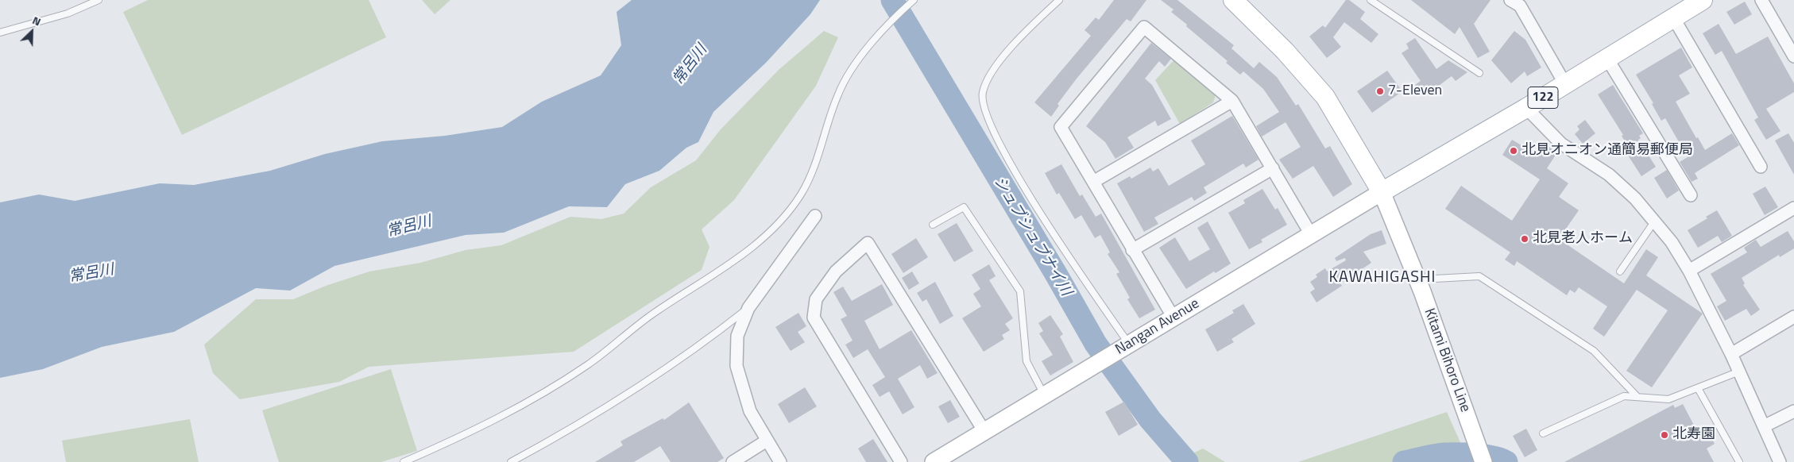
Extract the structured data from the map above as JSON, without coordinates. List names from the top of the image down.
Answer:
{
  "streets": {
    "main road": ["122", "Nangan Avenue", "Kitami Bihoro Line"]
  },
  "crossings": [
    ["122", "Nangan Avenue"],
    ["122", "Kitami Bihoro Line"],
    ["Nangan Avenue", "Kitami Bihoro Line"]
  ],
  "districts": ["KAWAHIGASHI"],
  "water": ["常呂川", "シュブシュブナイ川"],
  "places": [
    "7-Eleven",
    "北見オニオン通簡易郵便局",
    "北見老人ホーム",
    "北寿園"
  ],
  "north": "top right"
}
